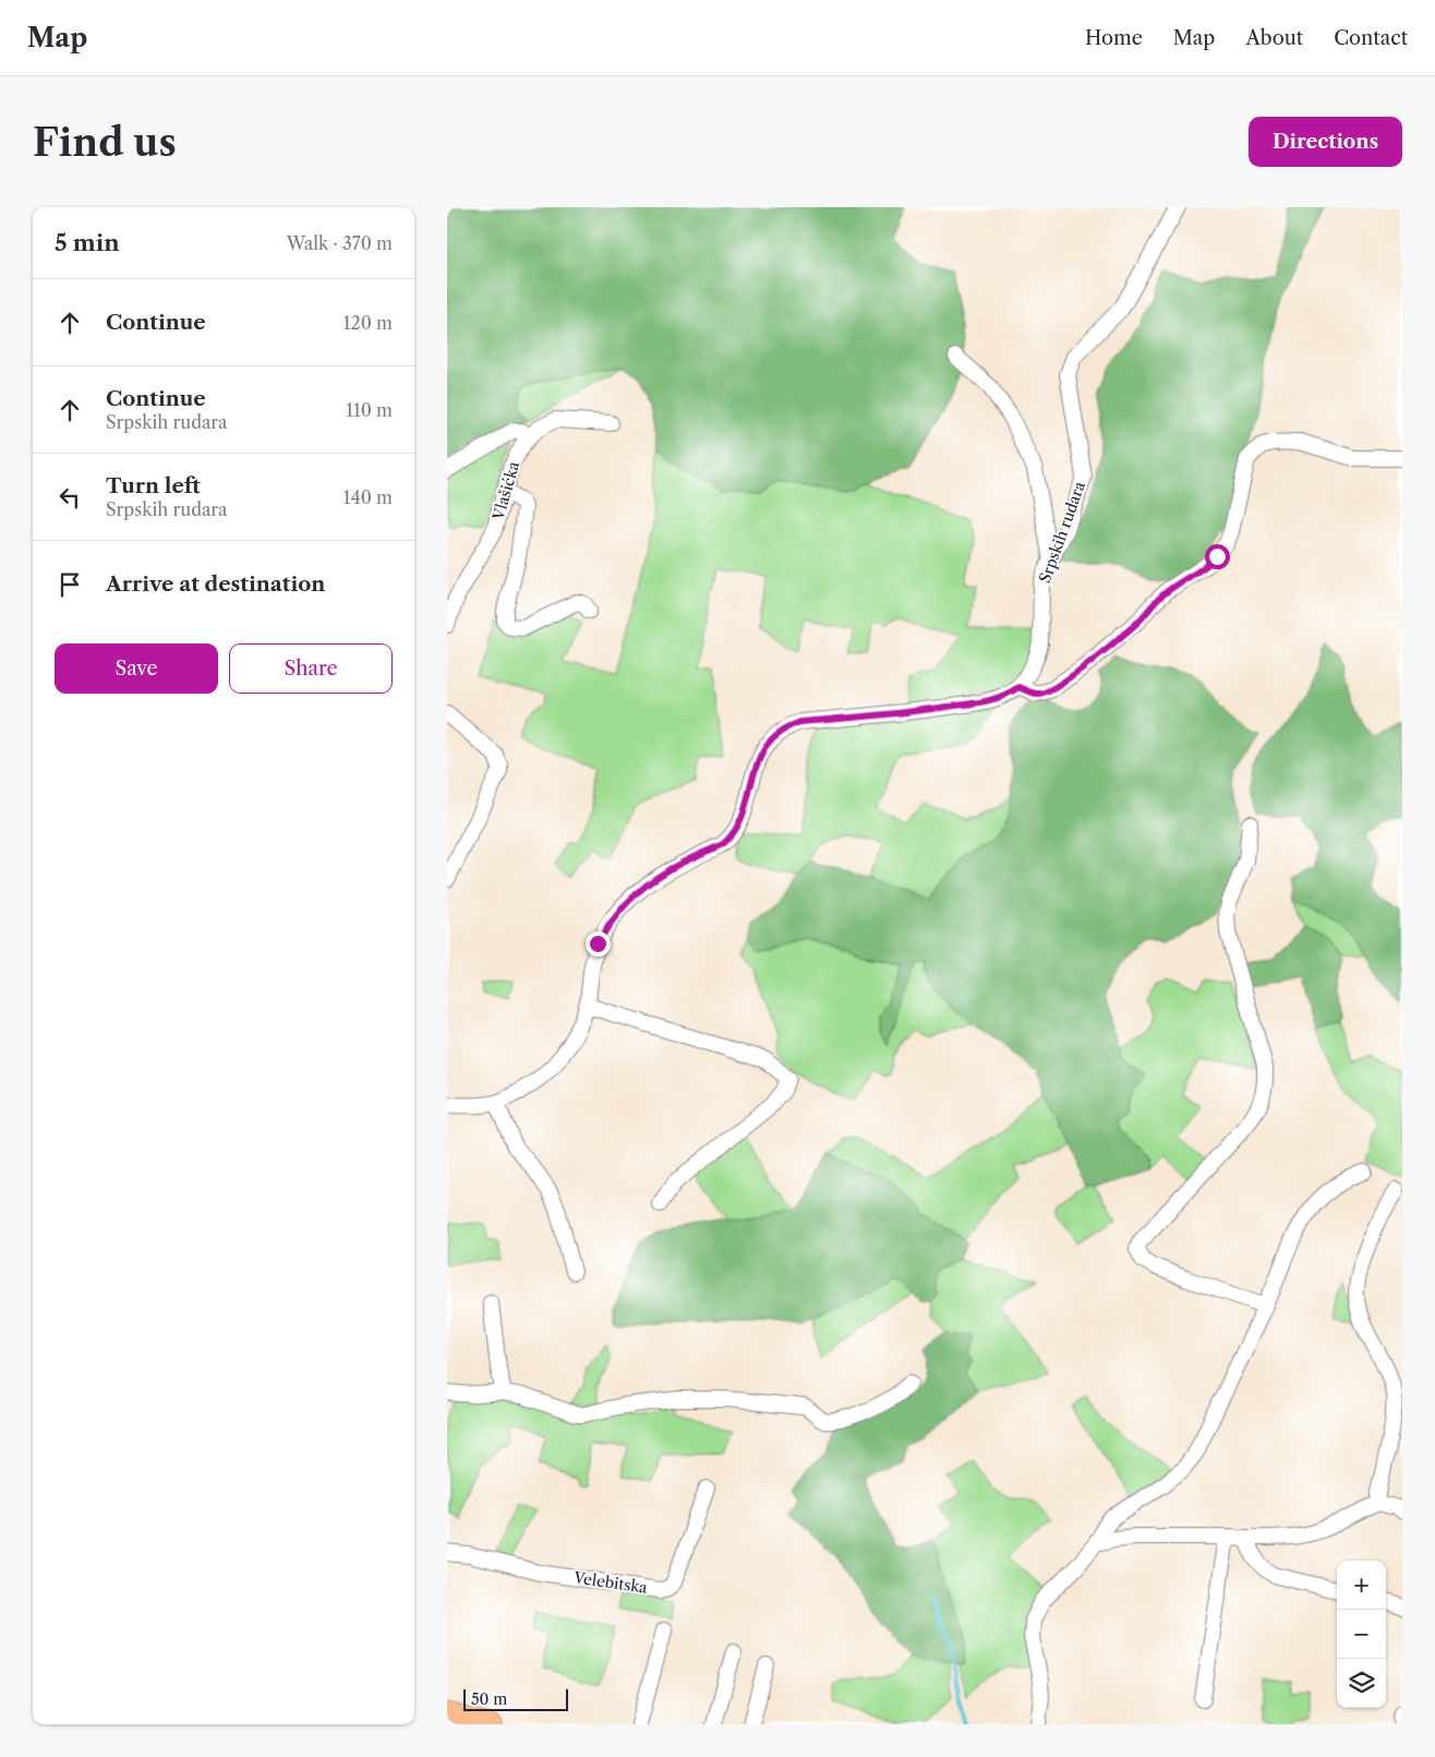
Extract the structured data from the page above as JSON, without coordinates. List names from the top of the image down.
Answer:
{
  "streets": {
    "street": ["Vlašićka", "Srpskih rudara", "Velebitska"]
  },
  "scale_bar": "50 m",
  "page": {
    "header": "Map",
    "nav": [
      "Home",
      "Map",
      "About",
      "Contact"
    ],
    "buttons": [
      "Directions",
      ["Save", "Share"]
    ],
    "title": "Find us",
    "heading": ["5 min", "Walk · 370 m"],
    "list": [
      ["Continue", "120 m"],
      ["Continue", "Srpskih rudara", "110 m"],
      ["Turn left", "Srpskih rudara", "140 m"],
      "Arrive at destination"
    ],
    "map_buttons": ["+", "−"],
    "scale": "50 m"
  }
}
